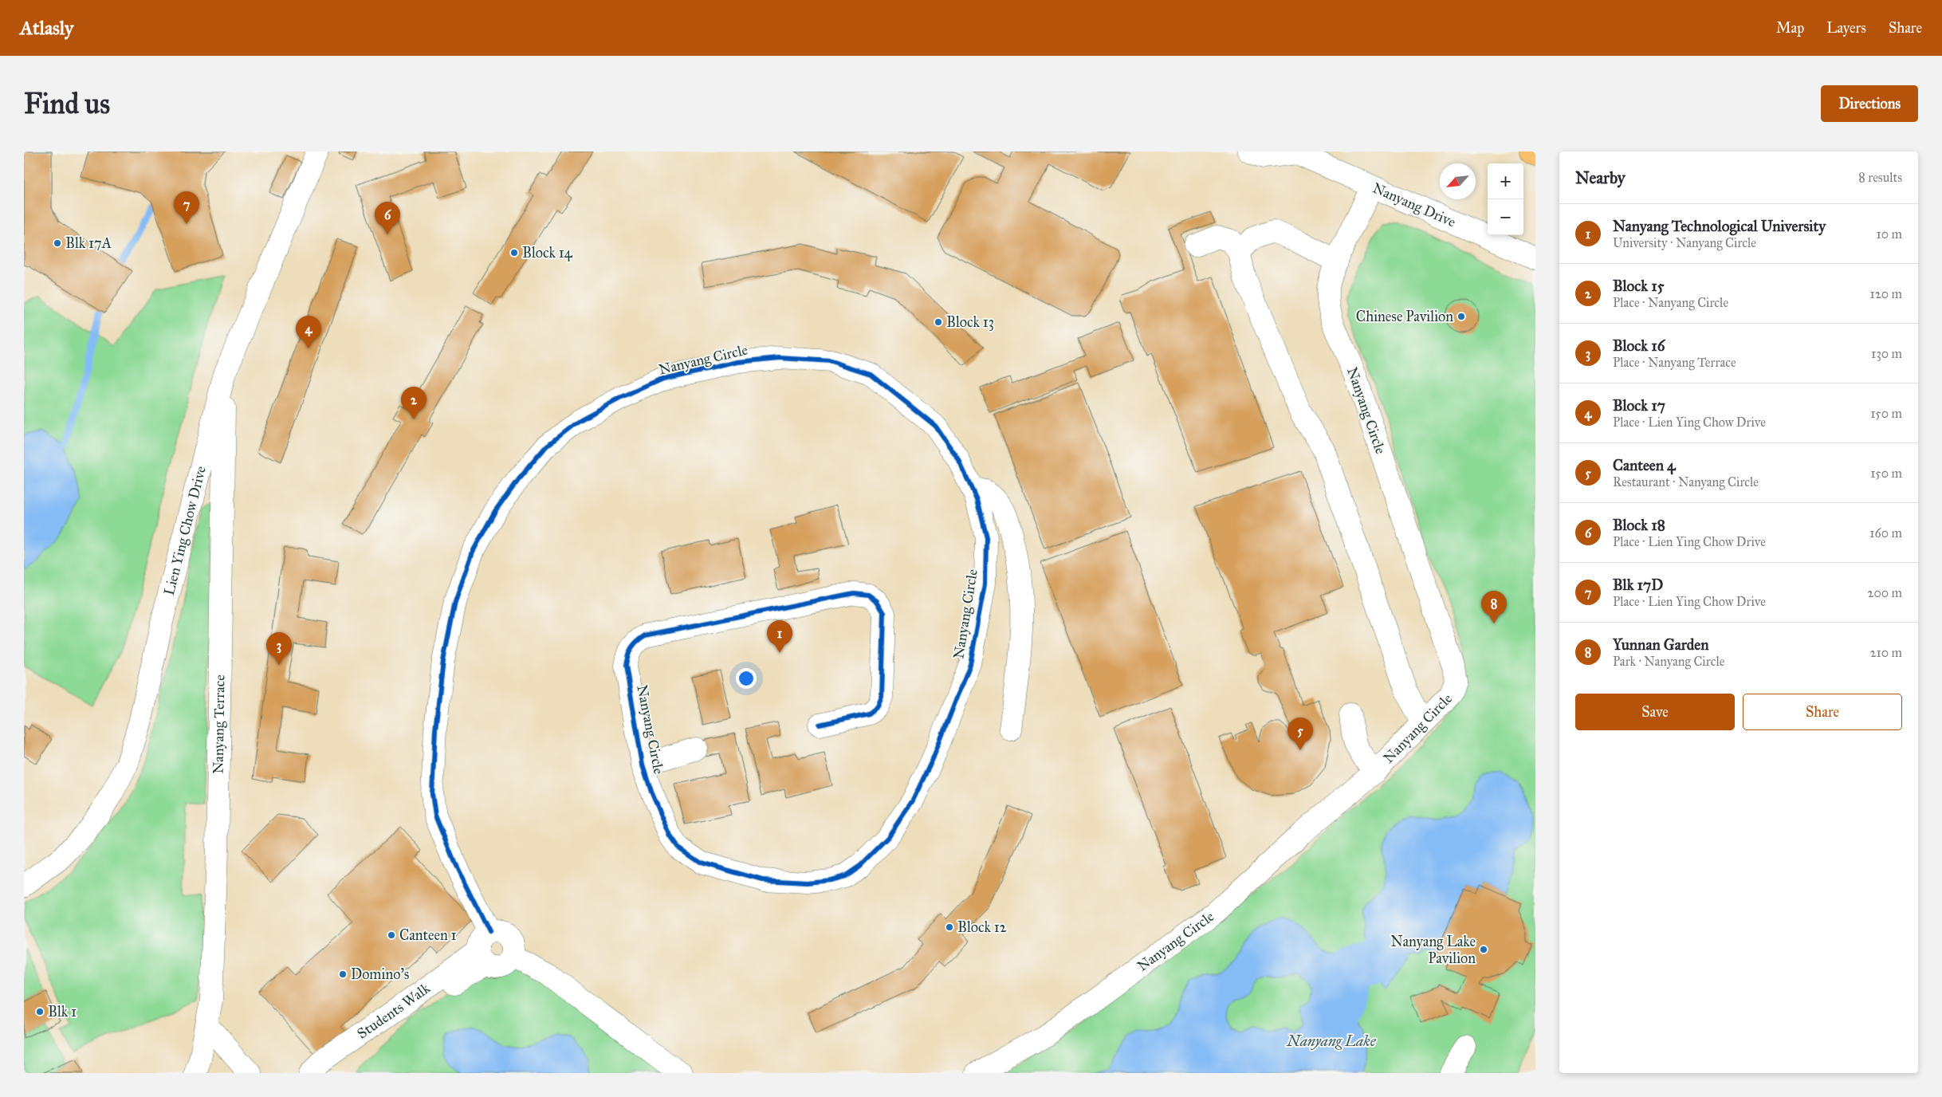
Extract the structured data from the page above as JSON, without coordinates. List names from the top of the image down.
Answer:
{
  "streets": {
    "street": [
      "Nanyang Drive",
      "Nanyang Circle",
      "Lien Ying Chow Drive",
      "Nanyang Terrace",
      "Students Walk"
    ]
  },
  "crossings": [
    ["Nanyang Drive", "Nanyang Circle"],
    ["Nanyang Circle", "Students Walk"],
    ["Lien Ying Chow Drive", "Nanyang Terrace"]
  ],
  "water": ["Nanyang Lake"],
  "places": [
    "Blk 17A",
    "Block 14",
    "Chinese Pavilion",
    "Block 13",
    "Block 12",
    "Canteen 1",
    "Nanyang Lake Pavilion",
    "Domino's",
    "Blk 1"
  ],
  "north": "bottom left",
  "page": {
    "header": "Atlasly",
    "nav": ["Map", "Layers", "Share"],
    "buttons": [
      "Directions",
      ["Save", "Share"]
    ],
    "title": "Find us",
    "heading": ["Nearby", "8 results"],
    "map_buttons": ["+", "−"],
    "pins": [
      "7",
      "6",
      "4",
      "2",
      "8",
      "1",
      "3",
      "5"
    ],
    "list": [
      {
        "mark": "1",
        "name": "Nanyang Technological University",
        "note": "University · Nanyang Circle",
        "value": "10 m"
      },
      {
        "mark": "2",
        "name": "Block 15",
        "note": "Place · Nanyang Circle",
        "value": "120 m"
      },
      {
        "mark": "3",
        "name": "Block 16",
        "note": "Place · Nanyang Terrace",
        "value": "130 m"
      },
      {
        "mark": "4",
        "name": "Block 17",
        "note": "Place · Lien Ying Chow Drive",
        "value": "150 m"
      },
      {
        "mark": "5",
        "name": "Canteen 4",
        "note": "Restaurant · Nanyang Circle",
        "value": "150 m"
      },
      {
        "mark": "6",
        "name": "Block 18",
        "note": "Place · Lien Ying Chow Drive",
        "value": "160 m"
      },
      {
        "mark": "7",
        "name": "Blk 17D",
        "note": "Place · Lien Ying Chow Drive",
        "value": "200 m"
      },
      {
        "mark": "8",
        "name": "Yunnan Garden",
        "note": "Park · Nanyang Circle",
        "value": "210 m"
      }
    ]
  }
}
